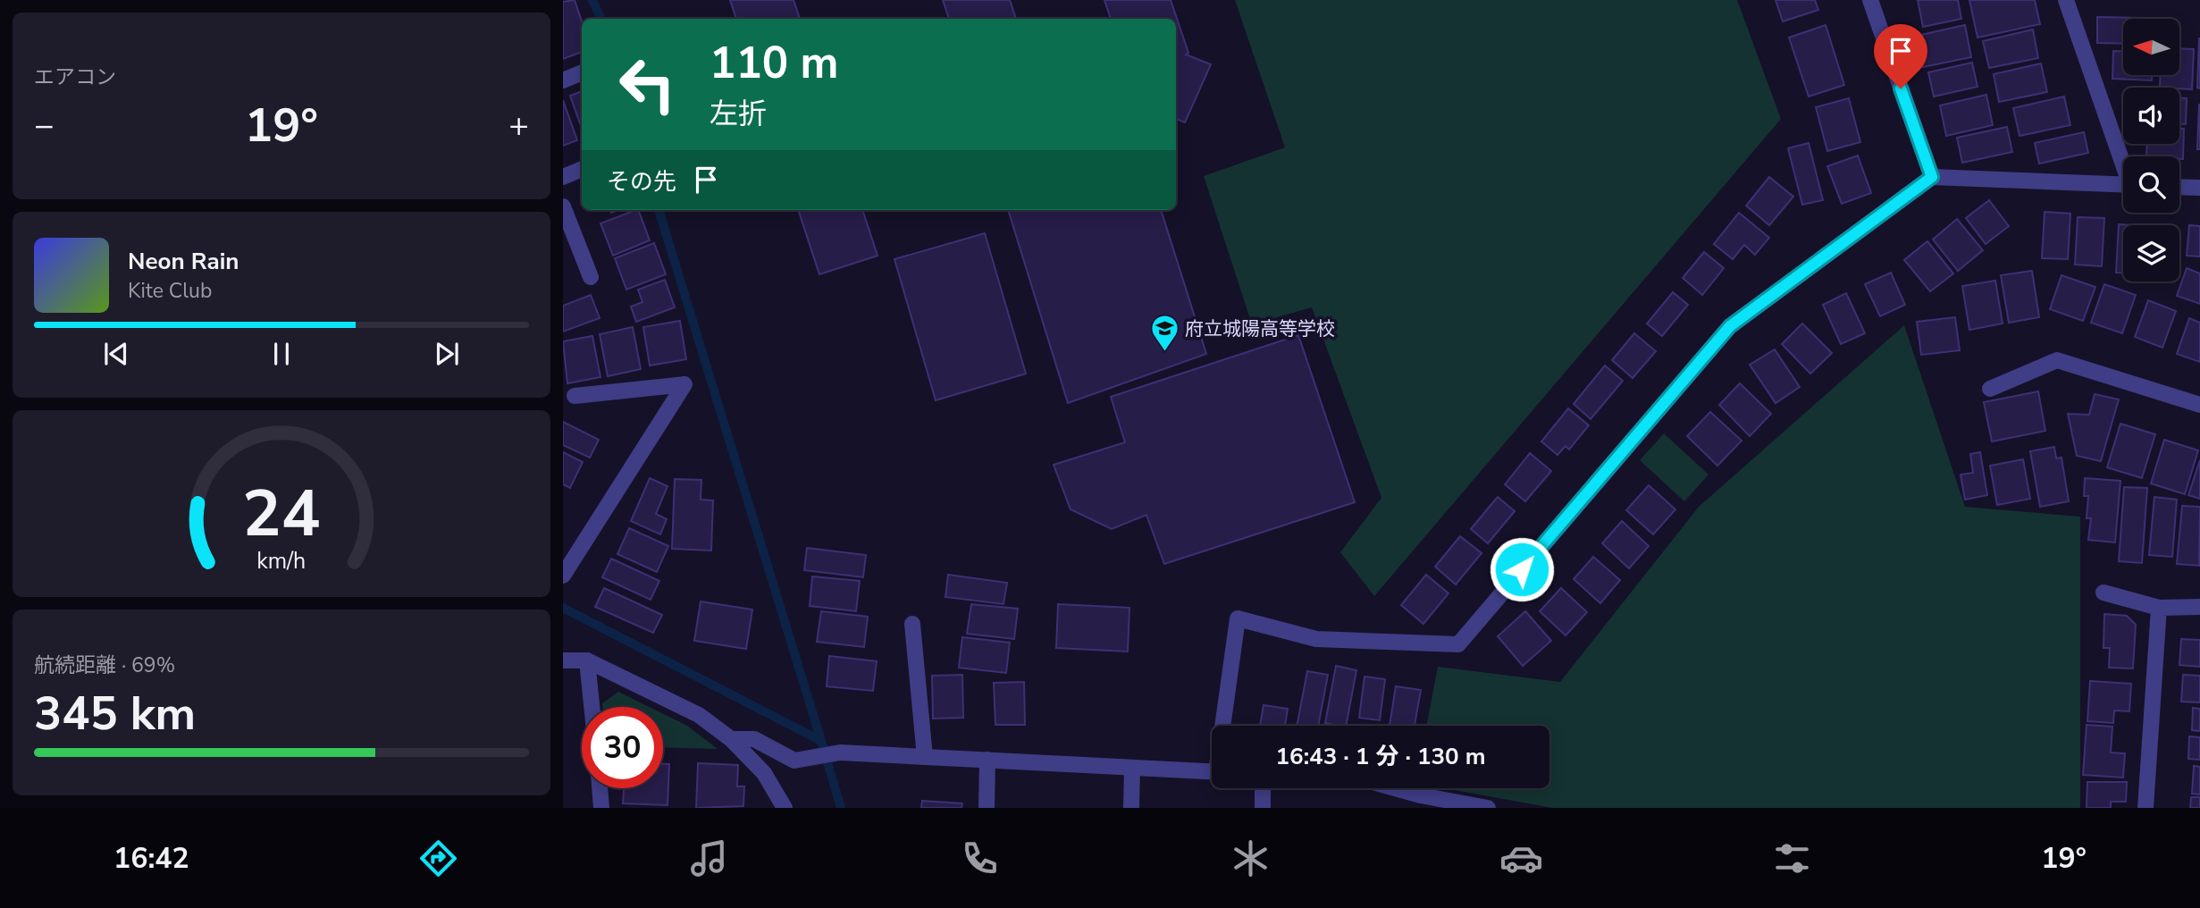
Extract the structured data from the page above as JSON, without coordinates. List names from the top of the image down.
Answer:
{
  "places": {
    "school or university": ["府立城陽高等学校"]
  },
  "north": "left",
  "page": {
    "tile": [
      "エアコン",
      ["航続距離 · 69%", "345 km"]
    ],
    "turn": ["110 m", "左折"],
    "heat": ["−", "19°", "+"],
    "then": "その先",
    "song": ["Neon Rain", "Kite Club"],
    "limit": "30",
    "trip": "16:43 · 1 分 · 130 m",
    "tabs": ["16:42", "19°"],
    "gauge": ["24", "km/h"]
  }
}
